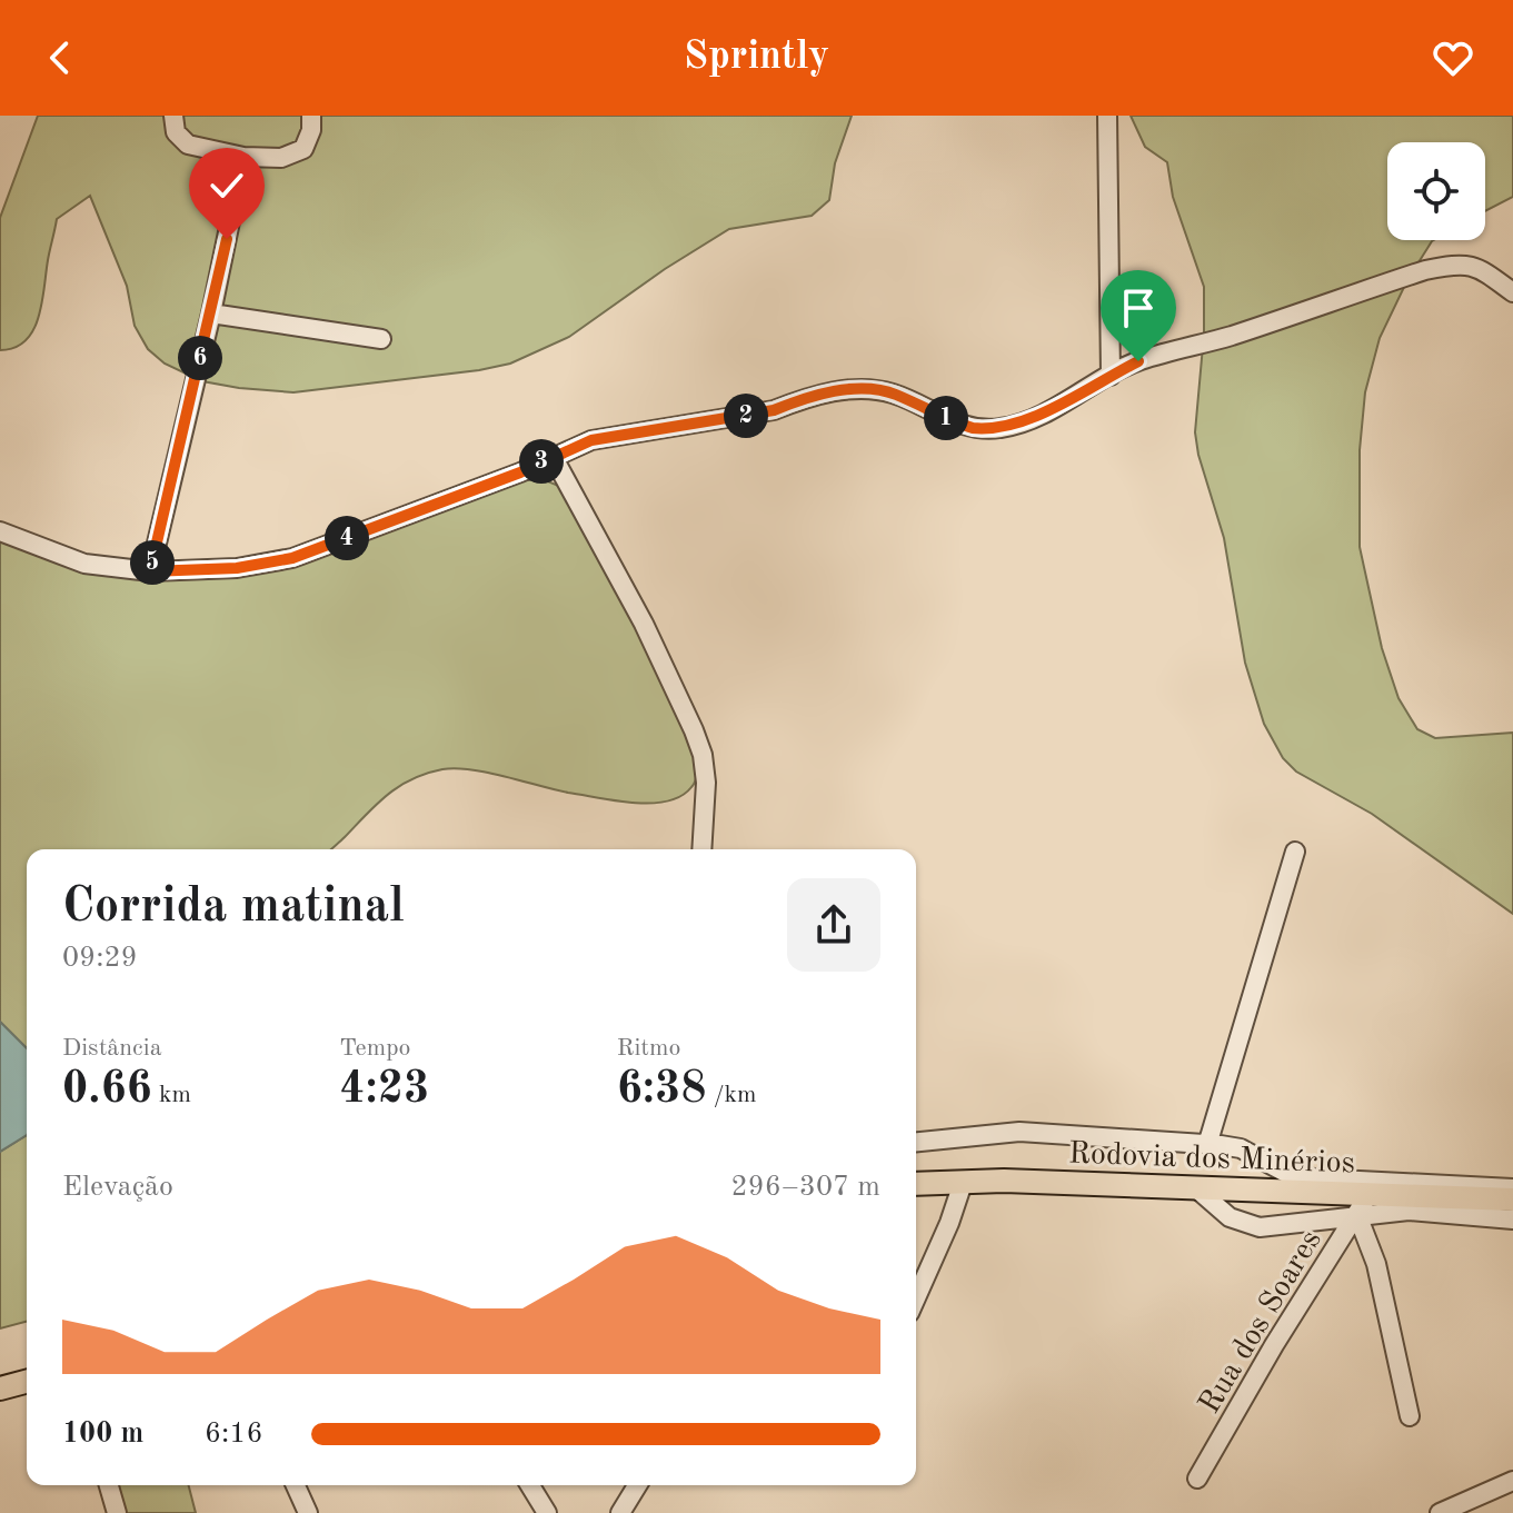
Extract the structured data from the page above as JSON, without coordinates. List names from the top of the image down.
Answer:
{
  "streets": {
    "main road": ["Rodovia dos Minérios"],
    "street": ["Rua dos Soares"]
  },
  "crossings": [
    ["Rodovia dos Minérios", "Rua dos Soares"]
  ],
  "page": {
    "header": "Sprintly",
    "pins": [
      "6",
      "2",
      "1",
      "3",
      "4",
      "5"
    ],
    "heading": ["Corrida matinal", "09:29"],
    "stats": [
      ["Distância", "0.66 km"],
      ["Tempo", "4:23"],
      ["Ritmo", "6:38 /km"]
    ],
    "chart": ["Elevação", "296–307 m"],
    "list": [
      {
        "name": "100 m",
        "note": "6:16"
      }
    ]
  }
}
